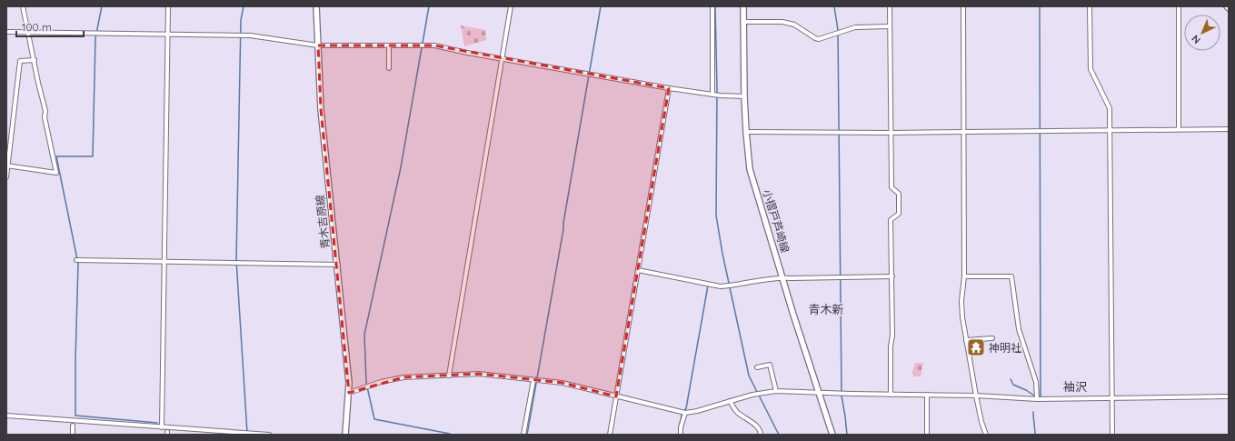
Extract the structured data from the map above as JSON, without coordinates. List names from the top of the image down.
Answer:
{
  "streets": {
    "main road": ["小摺戸芦崎線", "青木吉原線"]
  },
  "districts": ["青木新", "袖沢"],
  "places": {
    "temple": ["神明社"]
  },
  "scale_bar": "100 m",
  "north": "bottom left"
}
